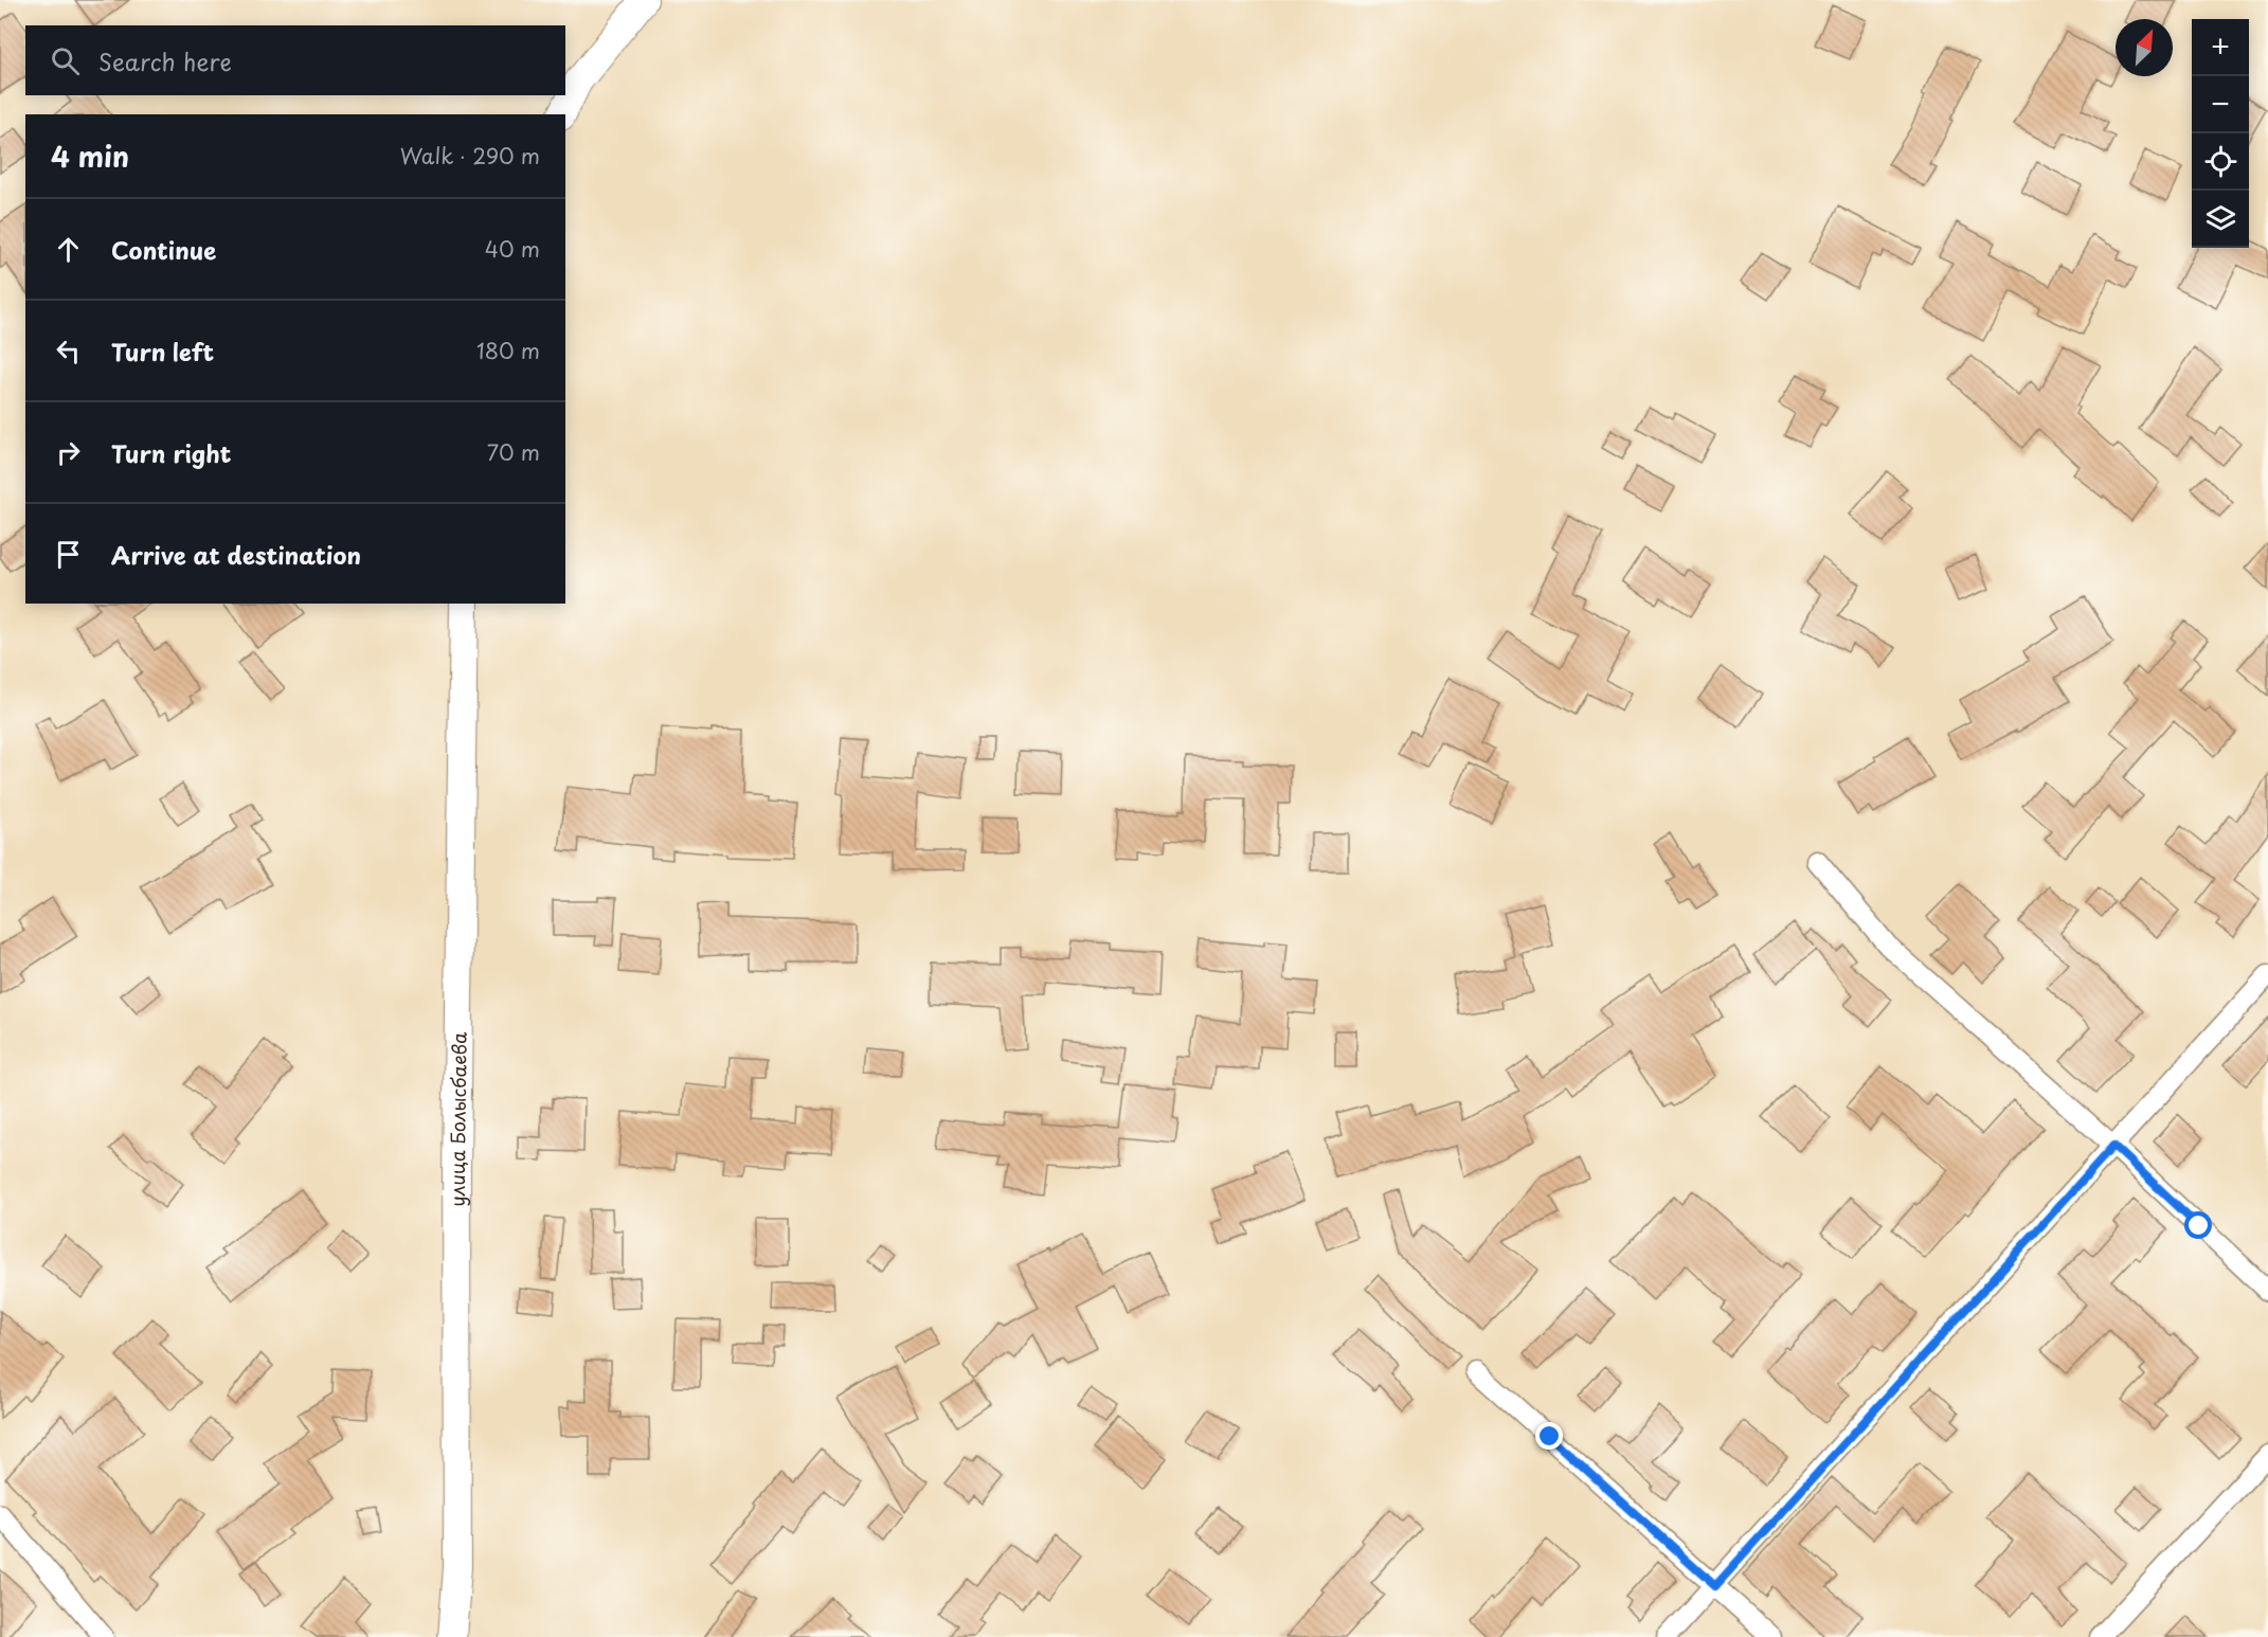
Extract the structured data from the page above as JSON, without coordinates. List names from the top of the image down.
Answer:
{
  "streets": {
    "street": ["улица Болысбаева"]
  },
  "north": "top right",
  "page": {
    "map_buttons": ["+", "−"],
    "search": "Search here",
    "heading": ["4 min", "Walk · 290 m"],
    "list": [
      ["Continue", "40 m"],
      ["Turn left", "180 m"],
      ["Turn right", "70 m"],
      "Arrive at destination"
    ]
  }
}
